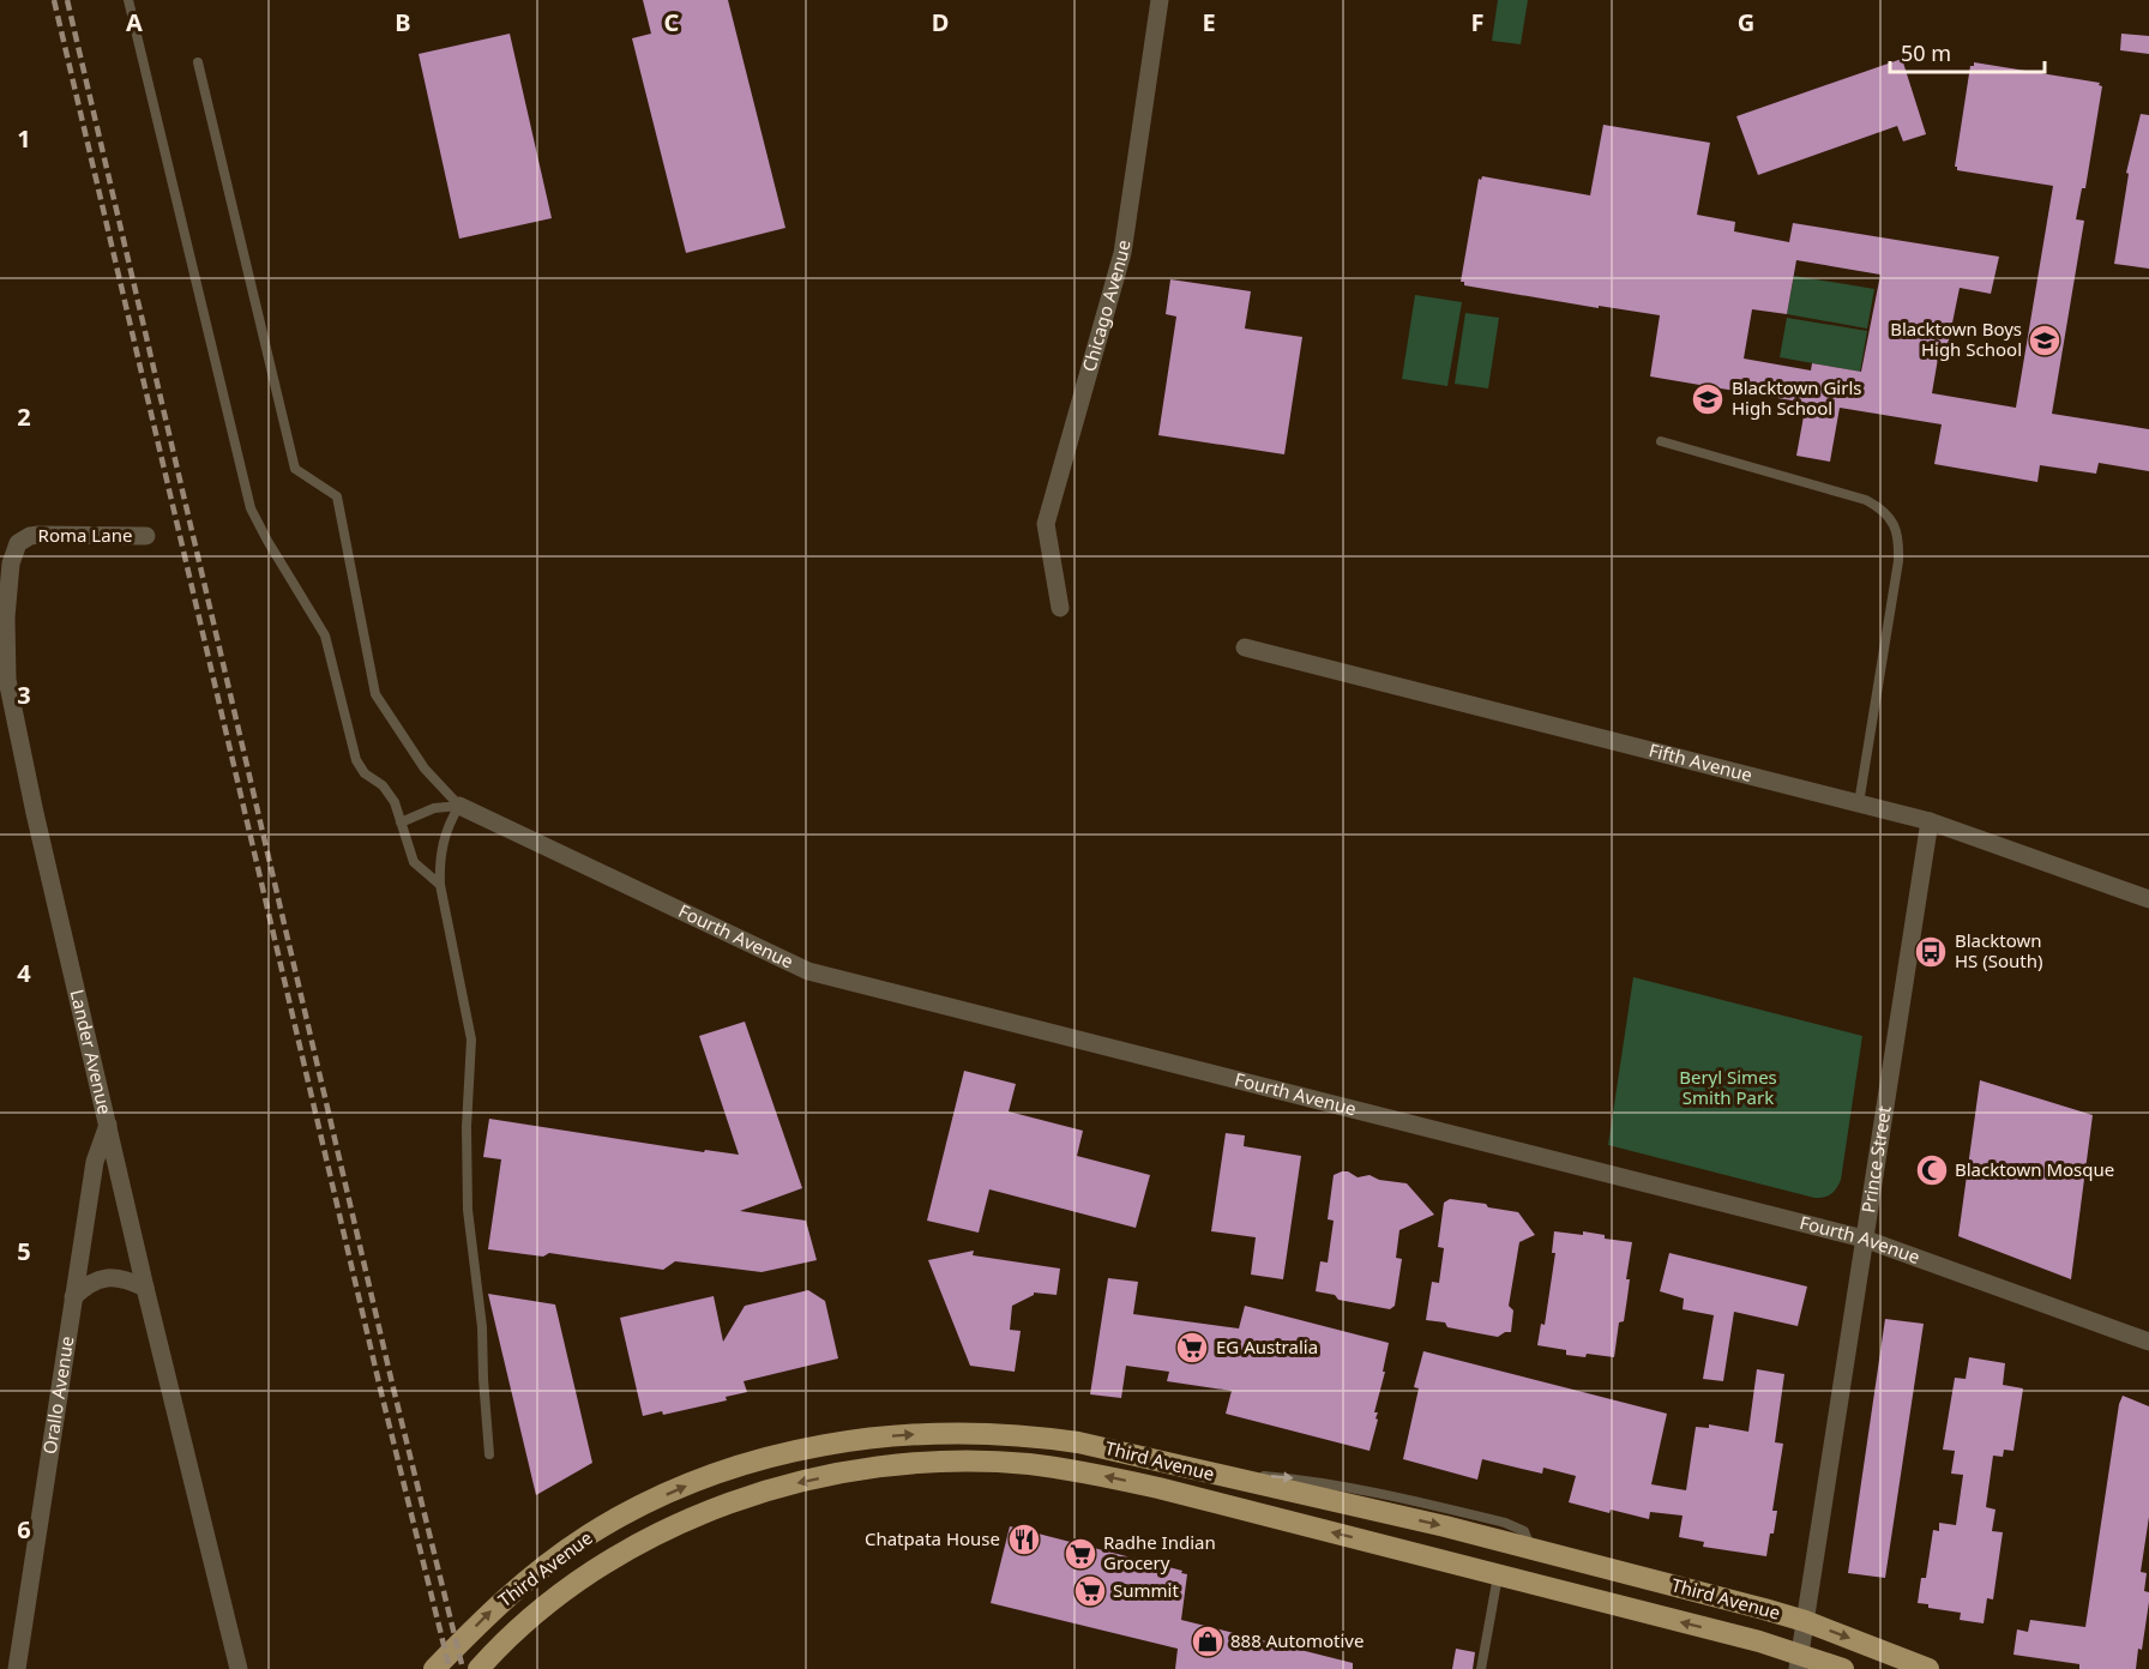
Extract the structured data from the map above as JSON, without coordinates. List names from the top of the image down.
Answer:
{
  "streets": {
    "main road": ["Third Avenue"],
    "street": [
      "Chicago Avenue",
      "Roma Lane",
      "Fifth Avenue",
      "Fourth Avenue",
      "Lander Avenue",
      "Prince Street",
      "Orallo Avenue"
    ]
  },
  "crossings": [
    ["Roma Lane", "Lander Avenue"],
    ["Fifth Avenue", "Prince Street"],
    ["Fourth Avenue", "Prince Street"],
    ["Lander Avenue", "Orallo Avenue"],
    ["Prince Street", "Third Avenue"]
  ],
  "parks": ["Beryl Simes Smith Park"],
  "places": {
    "school or university": ["Blacktown Boys High School", "Blacktown Girls High School"],
    "bus stop": ["Blacktown HS (South)"],
    "mosque": ["Blacktown Mosque"],
    "supermarket": ["EG Australia", "Radhe Indian Grocery", "Summit"],
    "restaurant": ["Chatpata House"],
    "shop": ["888 Automotive"]
  },
  "scale_bar": "50 m",
  "grid": {
    "columns": [
      "A",
      "B",
      "C",
      "D",
      "E",
      "F",
      "G"
    ],
    "rows": [
      "1",
      "2",
      "3",
      "4",
      "5",
      "6"
    ]
  }
}
